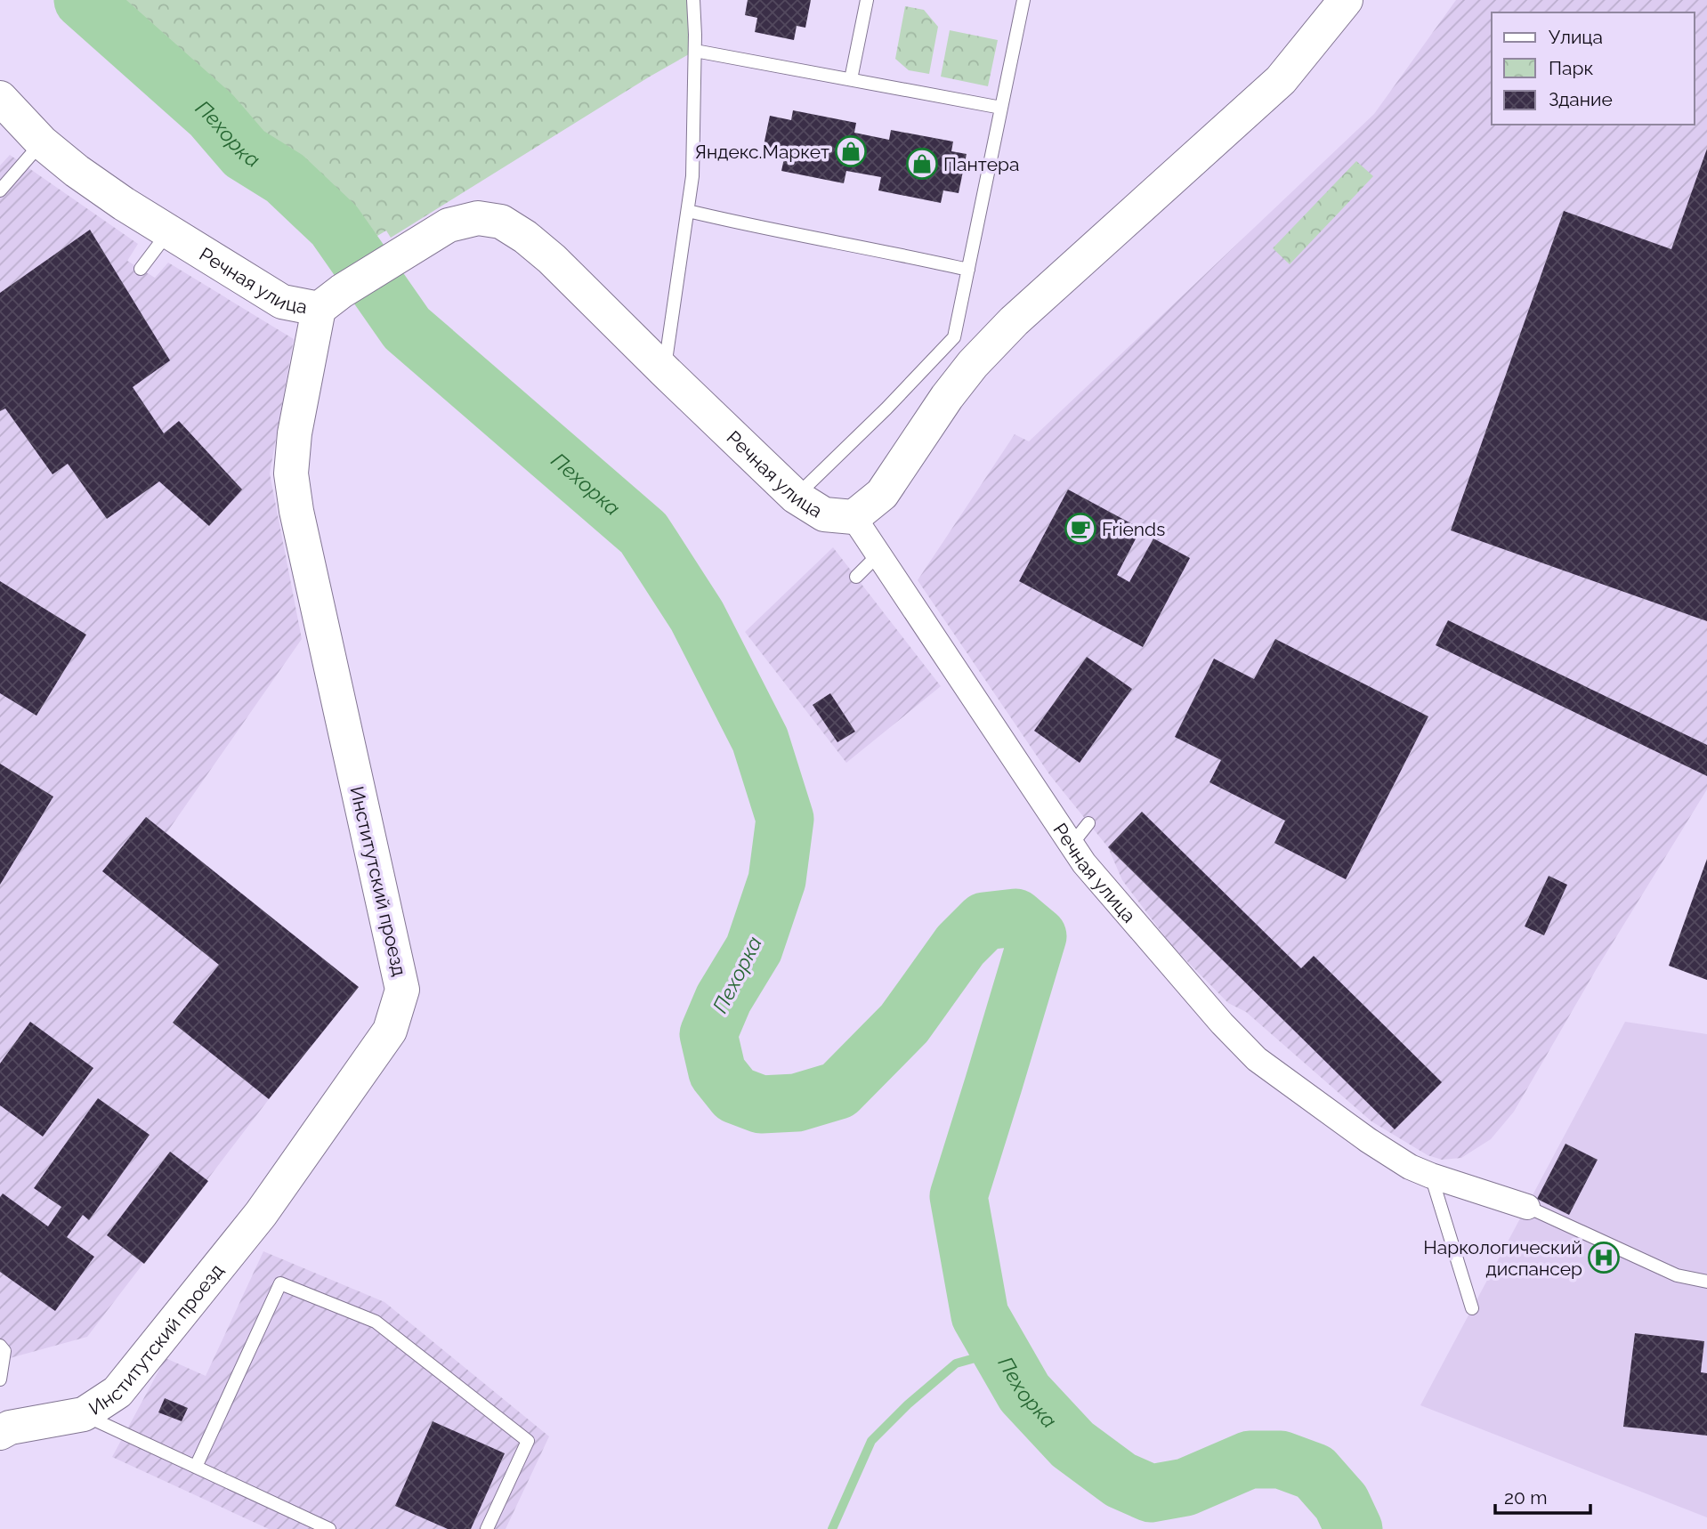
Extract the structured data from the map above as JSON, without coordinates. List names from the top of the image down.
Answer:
{
  "streets": {
    "street": ["Речная улица", "Институтский проезд"]
  },
  "crossings": [
    ["Речная улица", "Институтский проезд"]
  ],
  "water": ["Пехорка"],
  "places": {
    "shop": ["Яндекс.Маркет", "Пантера"],
    "cafe": ["Friends"],
    "hospital": ["Наркологический диспансер"]
  },
  "legend": ["Улица", "Парк", "Здание"],
  "scale_bar": "20 m"
}
